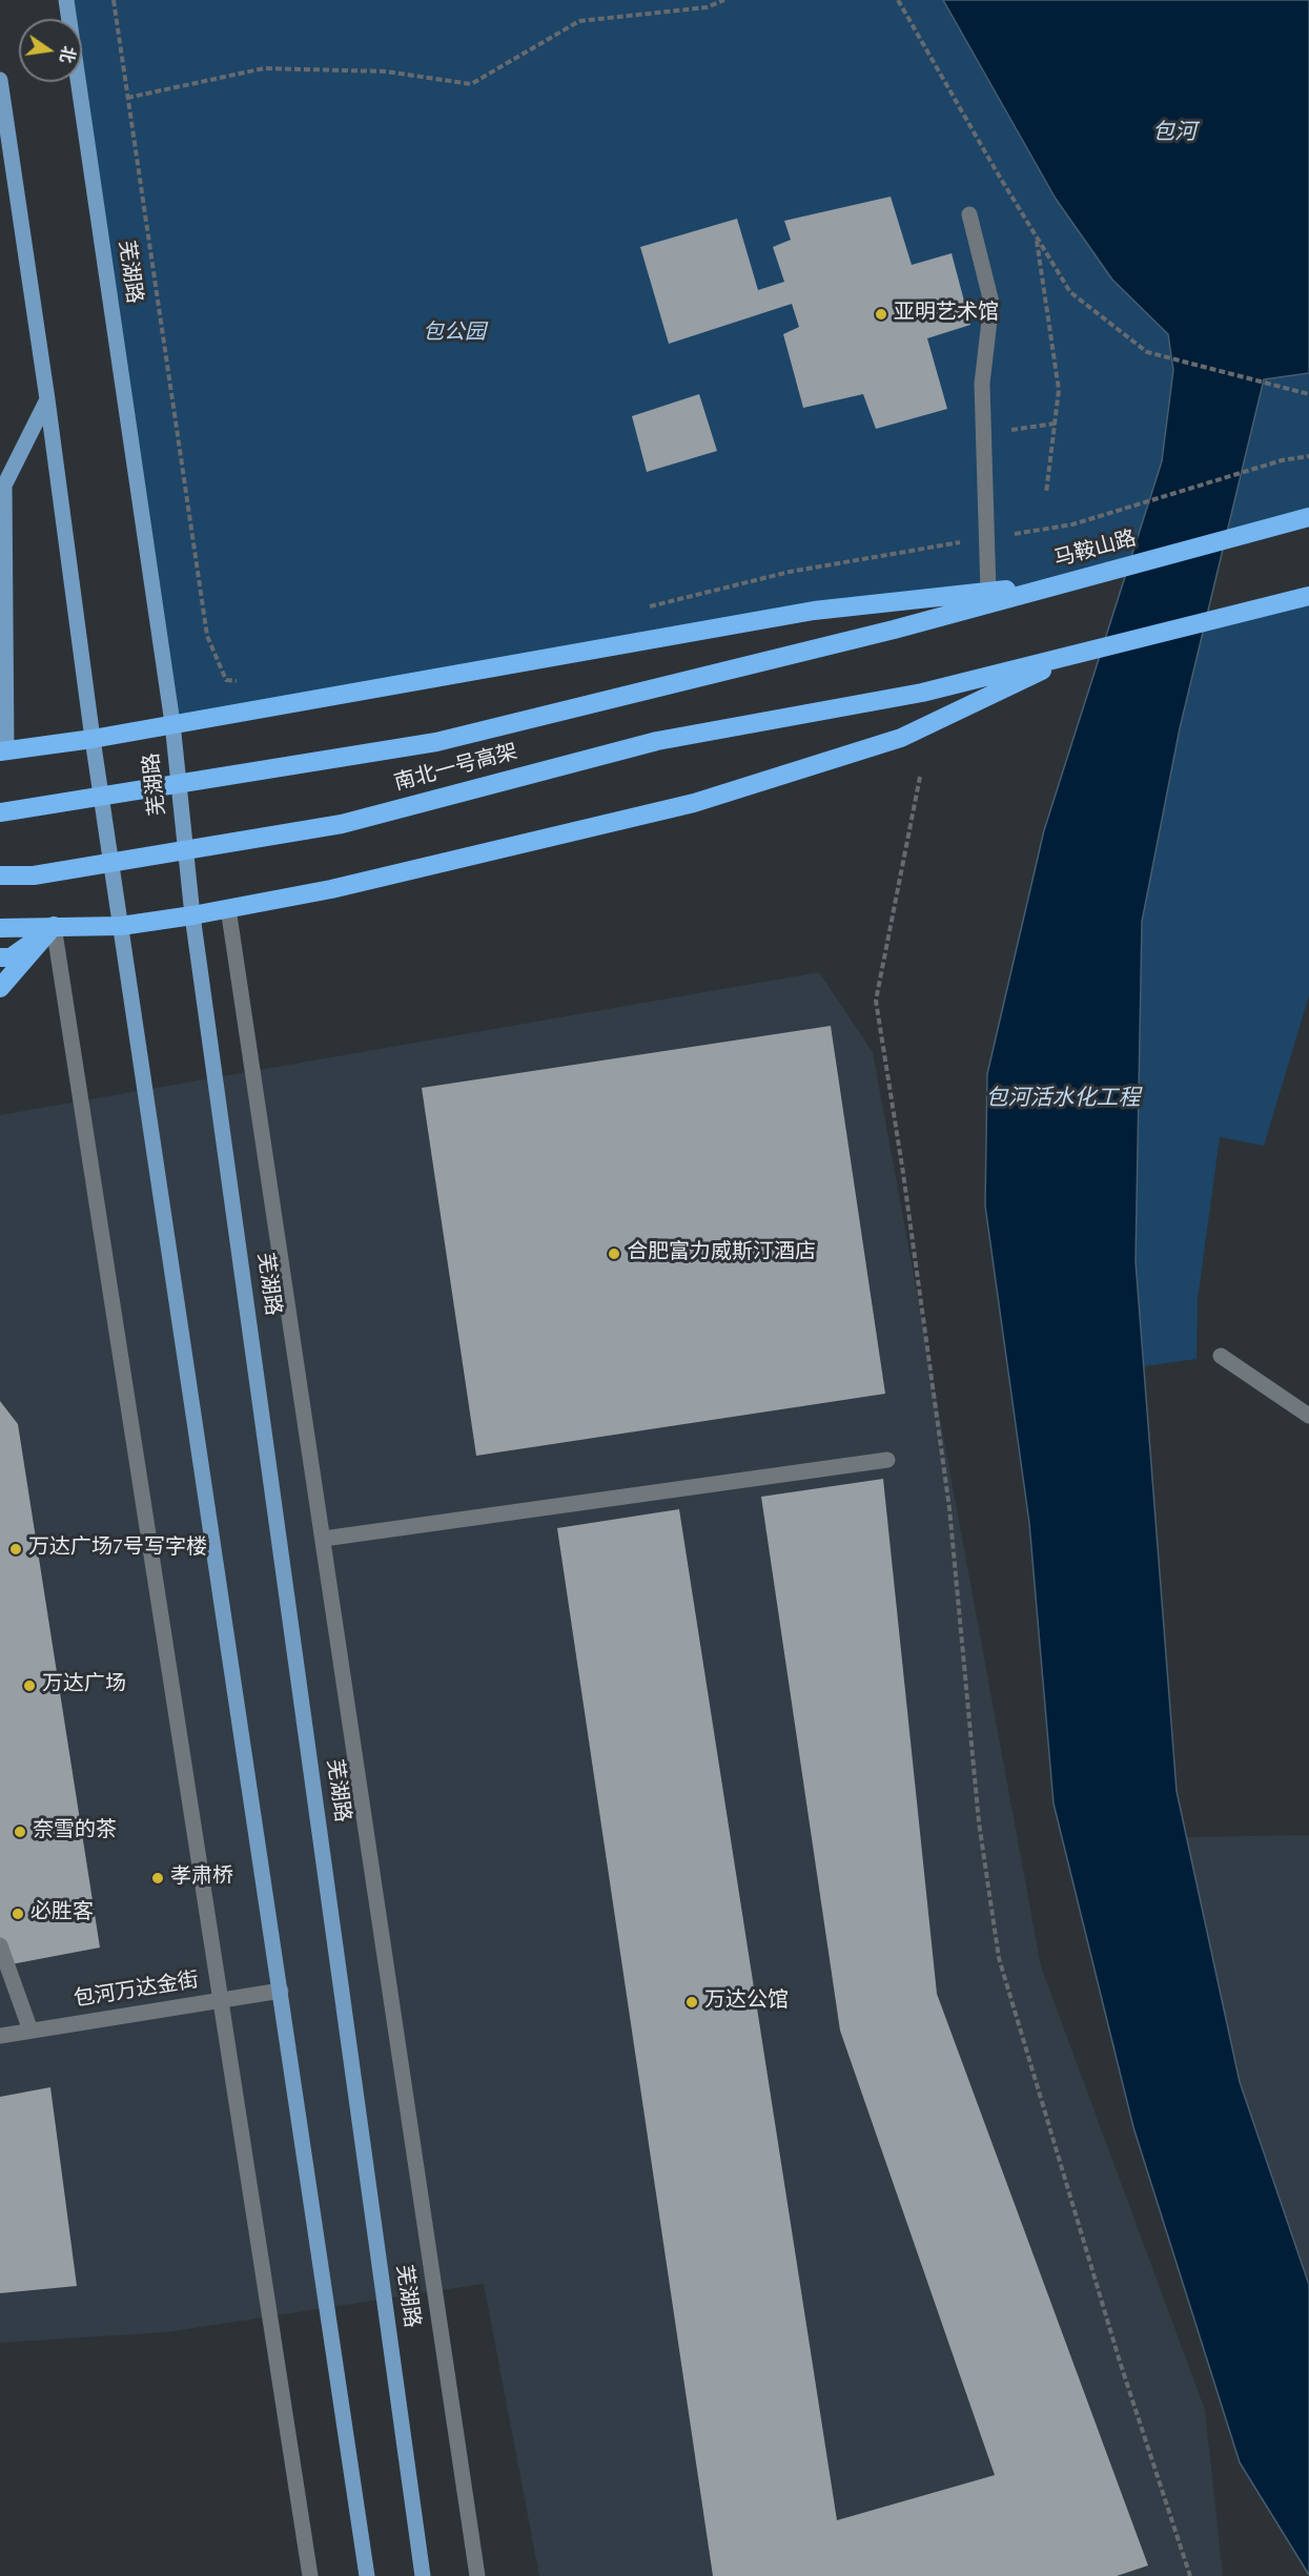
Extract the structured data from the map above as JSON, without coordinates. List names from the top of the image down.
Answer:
{
  "streets": {
    "highway": ["马鞍山路", "南北一号高架"],
    "main road": ["芜湖路"],
    "street": ["包河万达金街"]
  },
  "crossings": [
    ["马鞍山路", "南北一号高架"]
  ],
  "water": ["包河", "包河活水化工程"],
  "parks": ["包公园"],
  "places": [
    "亚明艺术馆",
    "合肥富力威斯汀酒店",
    "万达广场7号写字楼",
    "万达广场",
    "奈雪的茶",
    "孝肃桥",
    "必胜客",
    "万达公馆"
  ],
  "north": "right"
}
